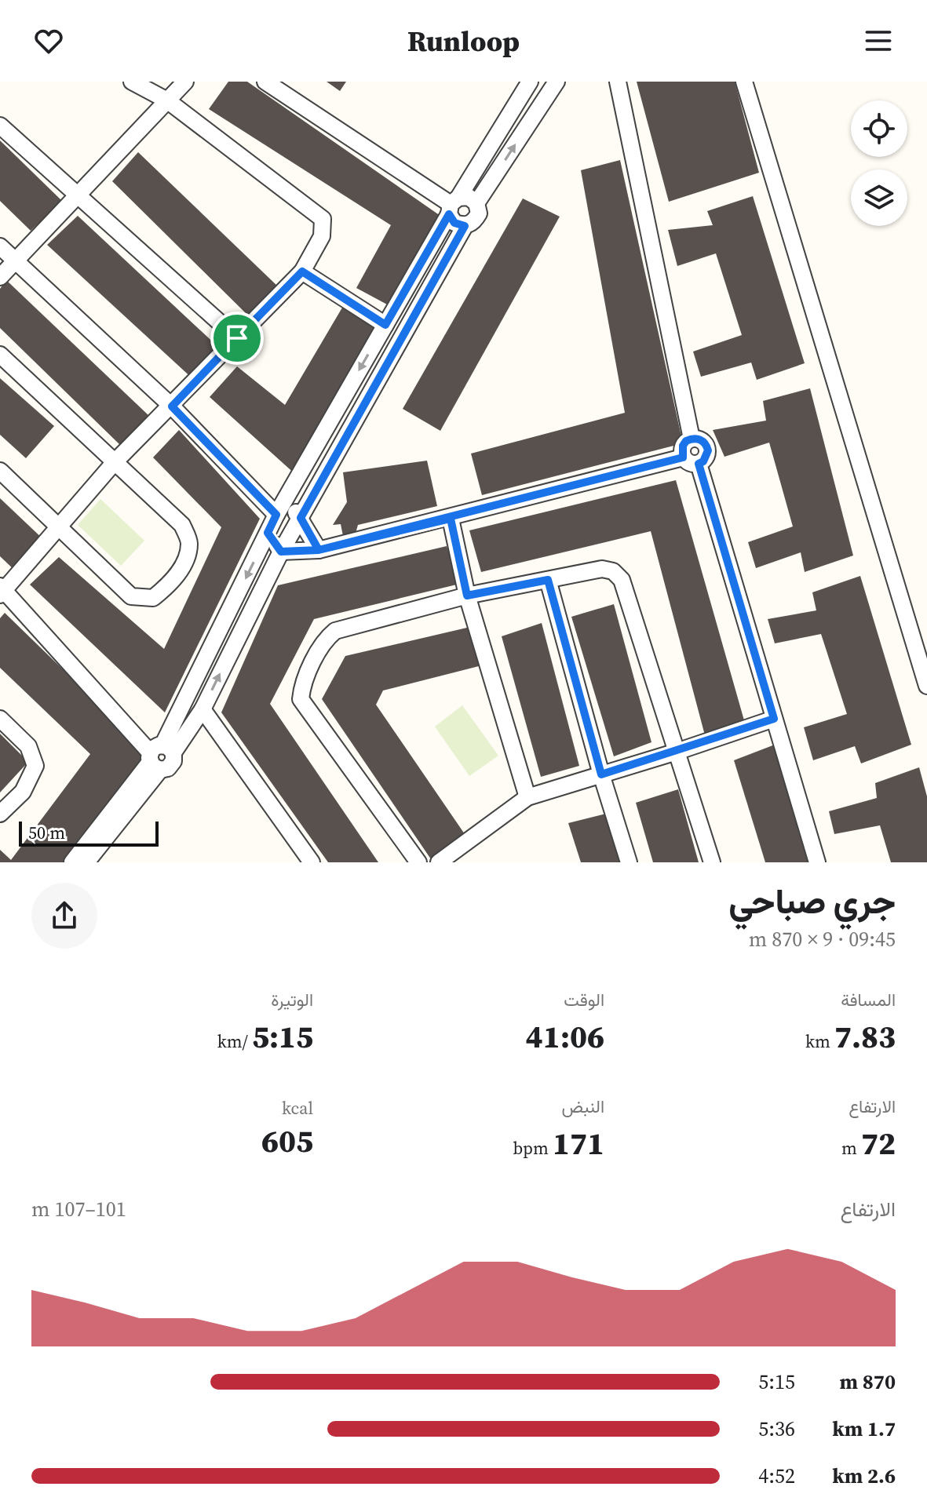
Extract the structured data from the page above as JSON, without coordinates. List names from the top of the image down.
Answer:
{
  "scale_bar": "50 m",
  "page": {
    "header": "Runloop",
    "scale": "50 m",
    "heading": ["جري صباحي", "09:45 · 9 × 870 m"],
    "stats": [
      ["المسافة", "7.83 km"],
      ["الوقت", "41:06"],
      ["الوتيرة", "5:15 /km"],
      ["الارتفاع", "72 m"],
      ["النبض", "171 bpm"],
      ["kcal", "605"]
    ],
    "chart": ["الارتفاع", "101–107 m"],
    "list": [
      {
        "name": "870 m",
        "note": "5:15"
      },
      {
        "name": "1.7 km",
        "note": "5:36"
      },
      {
        "name": "2.6 km",
        "note": "4:52"
      }
    ]
  }
}
